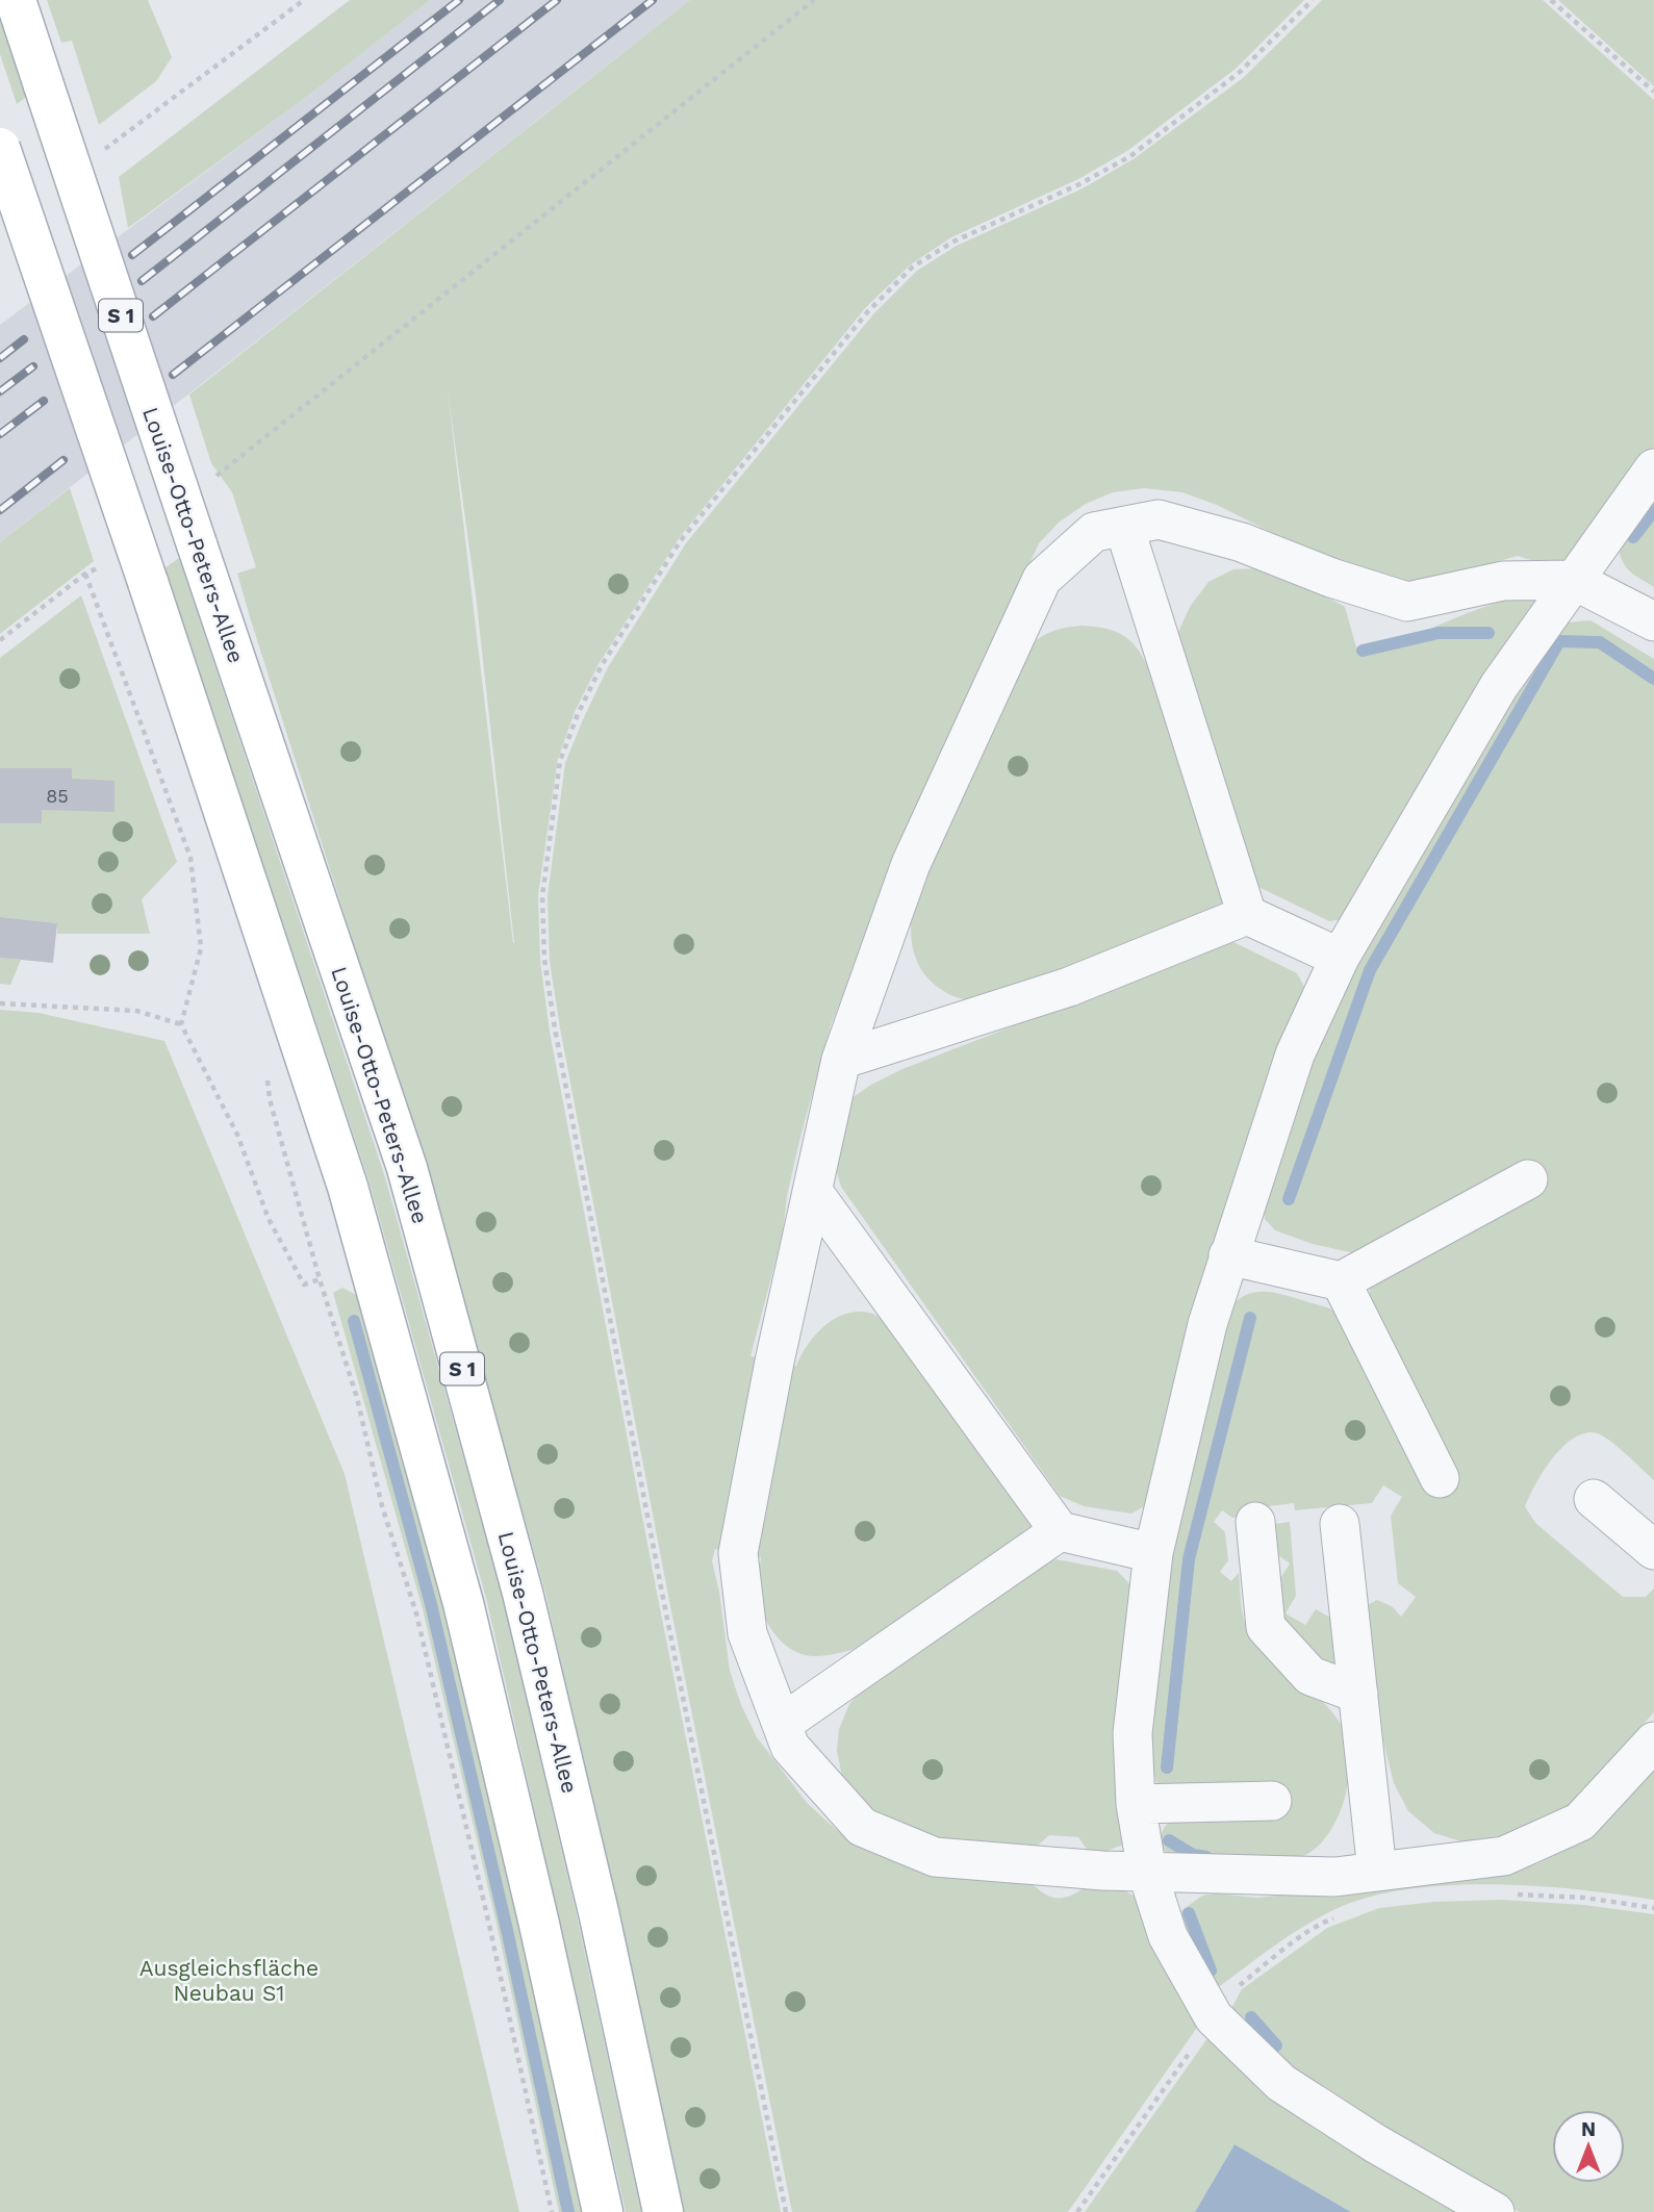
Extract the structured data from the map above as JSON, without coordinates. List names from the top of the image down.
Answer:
{
  "streets": {
    "main road": ["S 1", "Louise-Otto-Peters-Allee"]
  },
  "parks": ["Ausgleichsfläche Neubau S1"],
  "house_numbers": ["85"],
  "north": "top"
}
